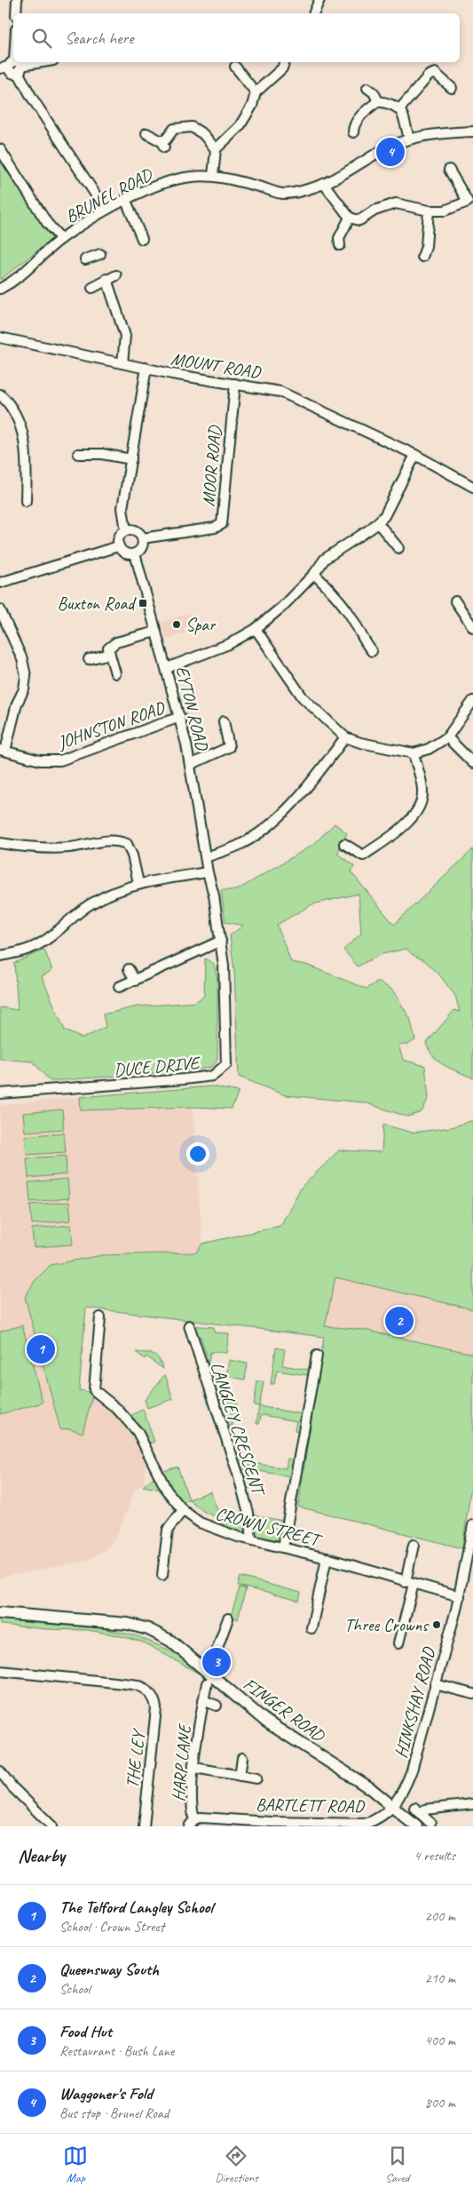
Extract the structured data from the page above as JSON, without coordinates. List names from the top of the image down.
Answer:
{
  "streets": {
    "main road": ["FINGER ROAD"],
    "street": [
      "BRUNEL ROAD",
      "MOUNT ROAD",
      "MOOR ROAD",
      "EYTON ROAD",
      "JOHNSTON ROAD",
      "DUCE DRIVE",
      "LANGLEY CRESCENT",
      "CROWN STREET",
      "HINKSHAY ROAD",
      "THE LEY",
      "HARP LANE",
      "BARTLETT ROAD"
    ]
  },
  "crossings": [
    ["MOUNT ROAD", "MOOR ROAD"],
    ["MOOR ROAD", "EYTON ROAD"],
    ["EYTON ROAD", "JOHNSTON ROAD"],
    ["EYTON ROAD", "DUCE DRIVE"],
    ["LANGLEY CRESCENT", "CROWN STREET"],
    ["CROWN STREET", "HINKSHAY ROAD"],
    ["HINKSHAY ROAD", "FINGER ROAD"],
    ["HINKSHAY ROAD", "BARTLETT ROAD"],
    ["FINGER ROAD", "BARTLETT ROAD"],
    ["HARP LANE", "BARTLETT ROAD"]
  ],
  "places": {
    "transit": ["Buxton Road"],
    "other": ["Spar", "Three Crowns"]
  },
  "page": {
    "search": "Search here",
    "pins": [
      "4",
      "2",
      "1",
      "3"
    ],
    "heading": ["Nearby", "4 results"],
    "list": [
      {
        "mark": "1",
        "name": "The Telford Langley School",
        "note": "School · Crown Street",
        "value": "200 m"
      },
      {
        "mark": "2",
        "name": "Queensway South",
        "note": "School",
        "value": "210 m"
      },
      {
        "mark": "3",
        "name": "Food Hut",
        "note": "Restaurant · Bush Lane",
        "value": "400 m"
      },
      {
        "mark": "4",
        "name": "Waggoner's Fold",
        "note": "Bus stop · Brunel Road",
        "value": "800 m"
      }
    ],
    "nav": ["Map", "Directions", "Saved"]
  }
}
